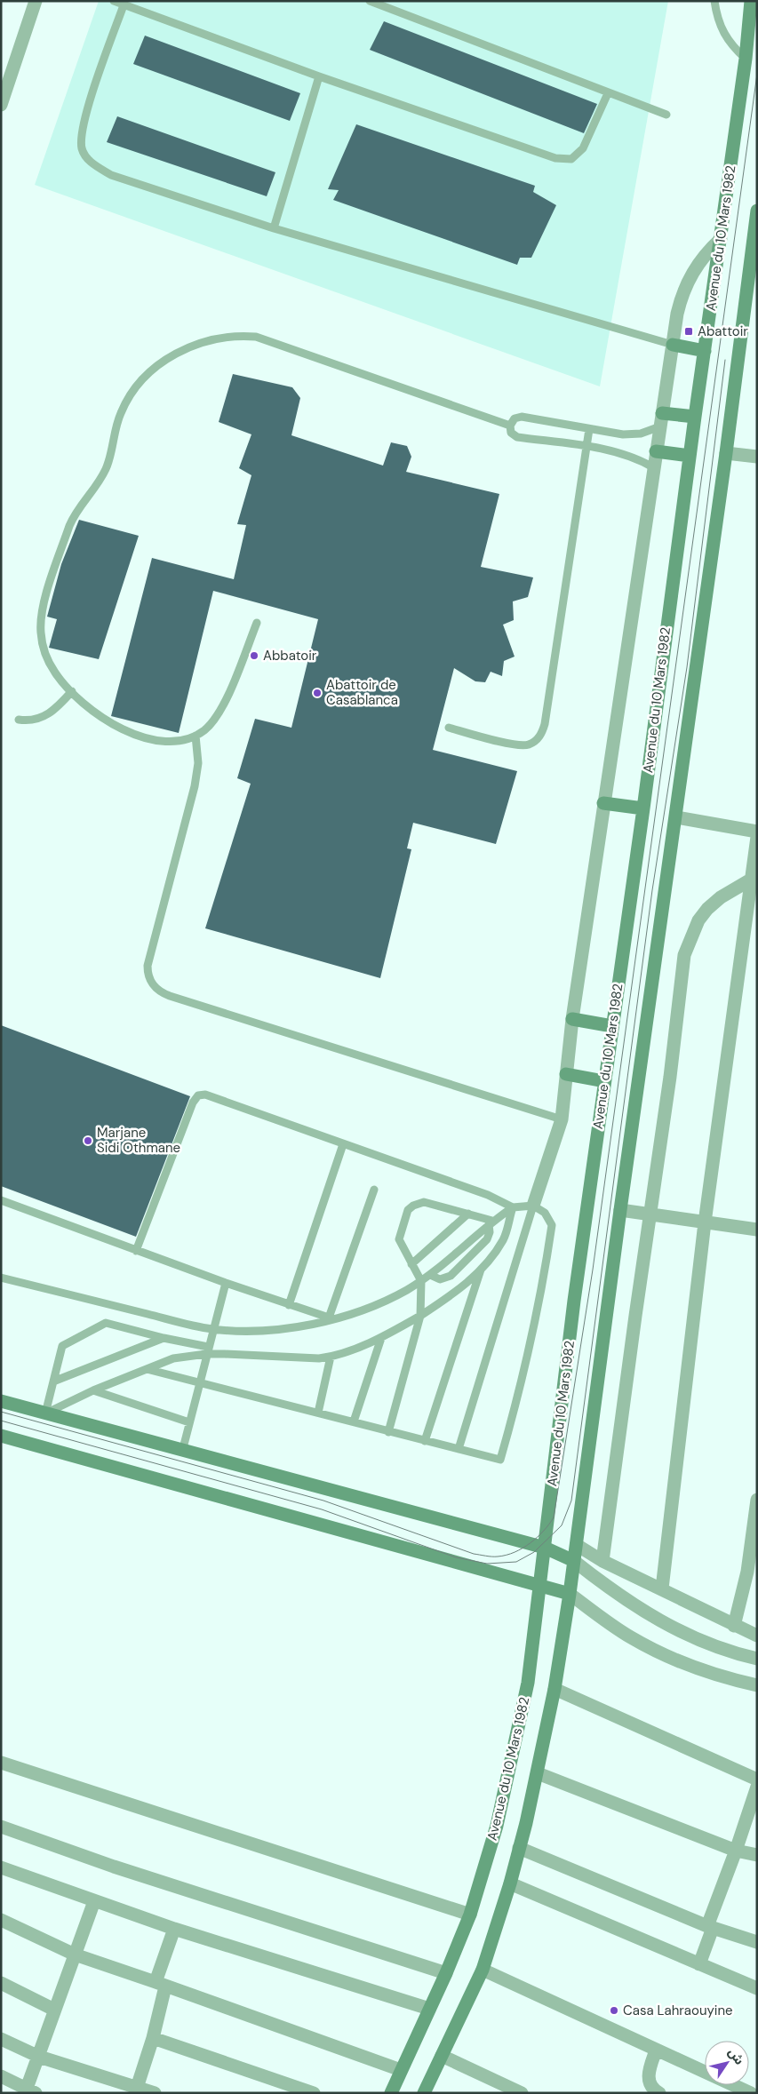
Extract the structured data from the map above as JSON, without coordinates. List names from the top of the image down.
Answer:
{
  "streets": {
    "main road": ["Avenue du 10 Mars 1982"]
  },
  "places": {
    "transit": ["Abattoir"],
    "other": [
      "Abbatoir",
      "Abattoir de Casablanca",
      "Marjane Sidi Othmane",
      "Casa Lahraouyine"
    ]
  },
  "north": "top right"
}
